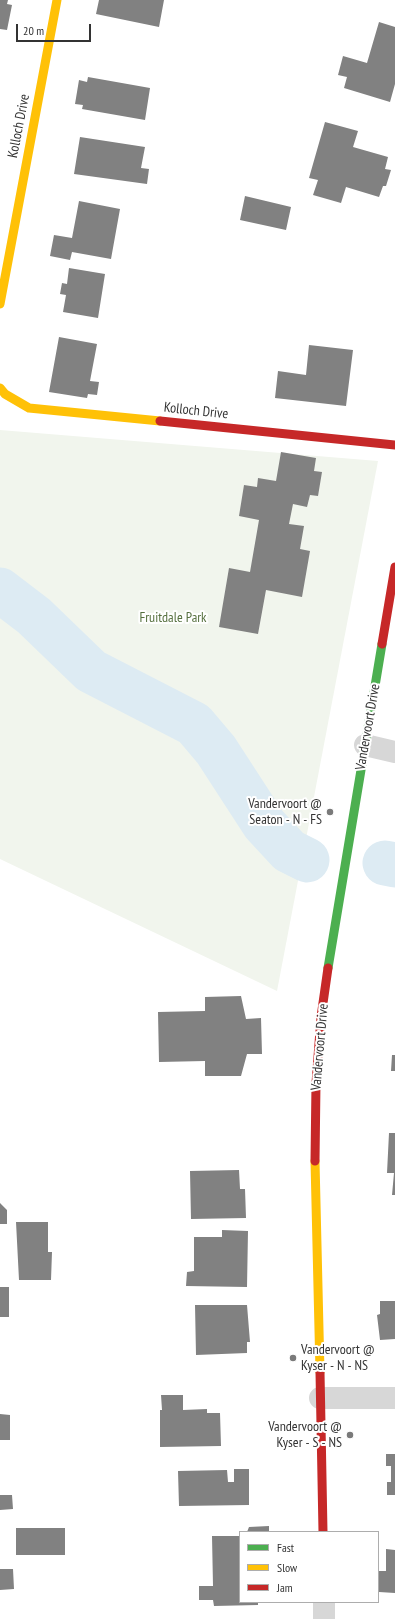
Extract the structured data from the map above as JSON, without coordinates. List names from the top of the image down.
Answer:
{
  "streets": {
    "street": ["Kolloch Drive", "Vandervoort Drive"]
  },
  "parks": ["Fruitdale Park"],
  "places": ["Vandervoort @ Seaton - N - FS", "Vandervoort @ Kyser - N - NS", "Vandervoort @ Kyser - S - NS"],
  "legend": ["Fast", "Slow", "Jam"],
  "scale_bar": "20 m"
}
